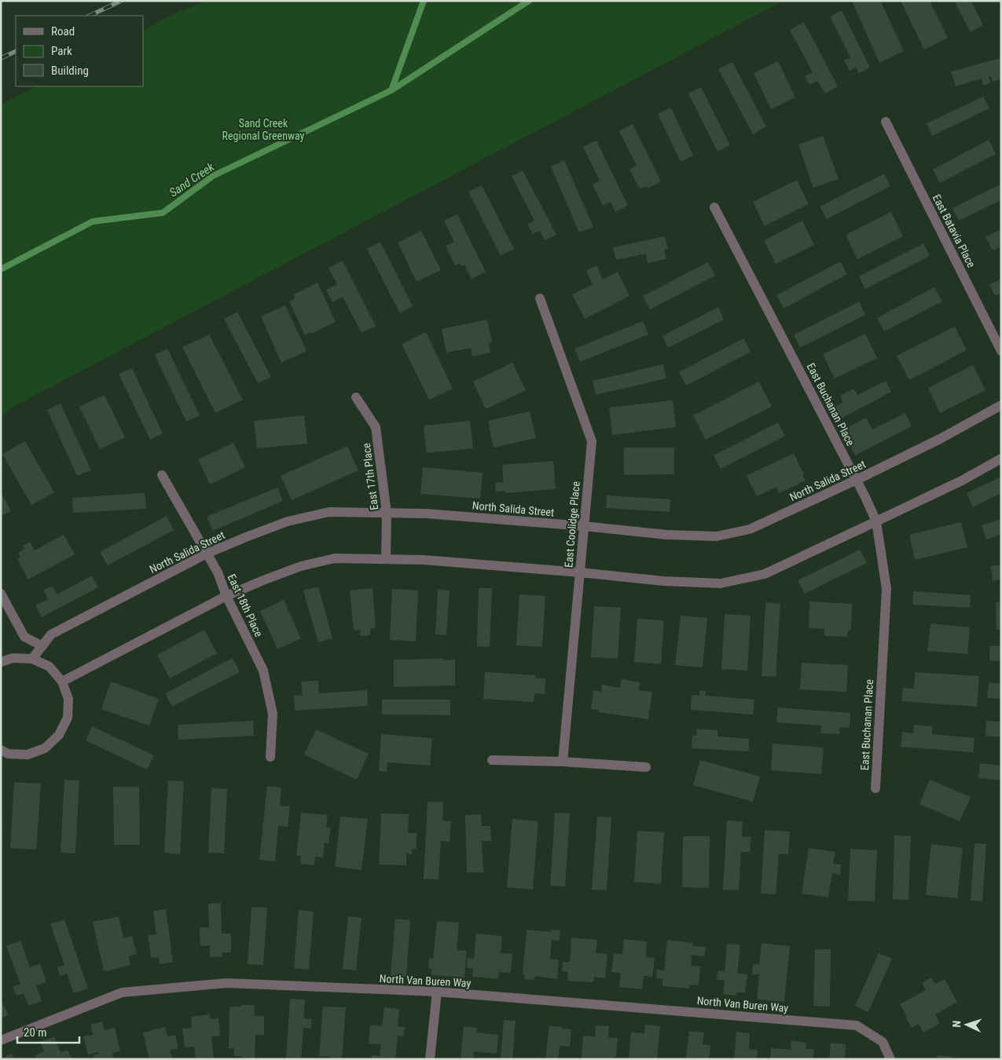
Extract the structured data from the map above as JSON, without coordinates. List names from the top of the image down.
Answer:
{
  "streets": {
    "street": [
      "East Batavia Place",
      "East Buchanan Place",
      "East 17th Place",
      "North Salida Street",
      "East Coolidge Place",
      "East 18th Place",
      "North Van Buren Way"
    ]
  },
  "crossings": [
    ["East Buchanan Place", "North Salida Street"],
    ["East 17th Place", "North Salida Street"],
    ["North Salida Street", "East Coolidge Place"],
    ["North Salida Street", "East 18th Place"]
  ],
  "water": ["Sand Creek"],
  "parks": ["Sand Creek Regional Greenway"],
  "legend": ["Road", "Park", "Building"],
  "scale_bar": "20 m",
  "north": "left"
}
